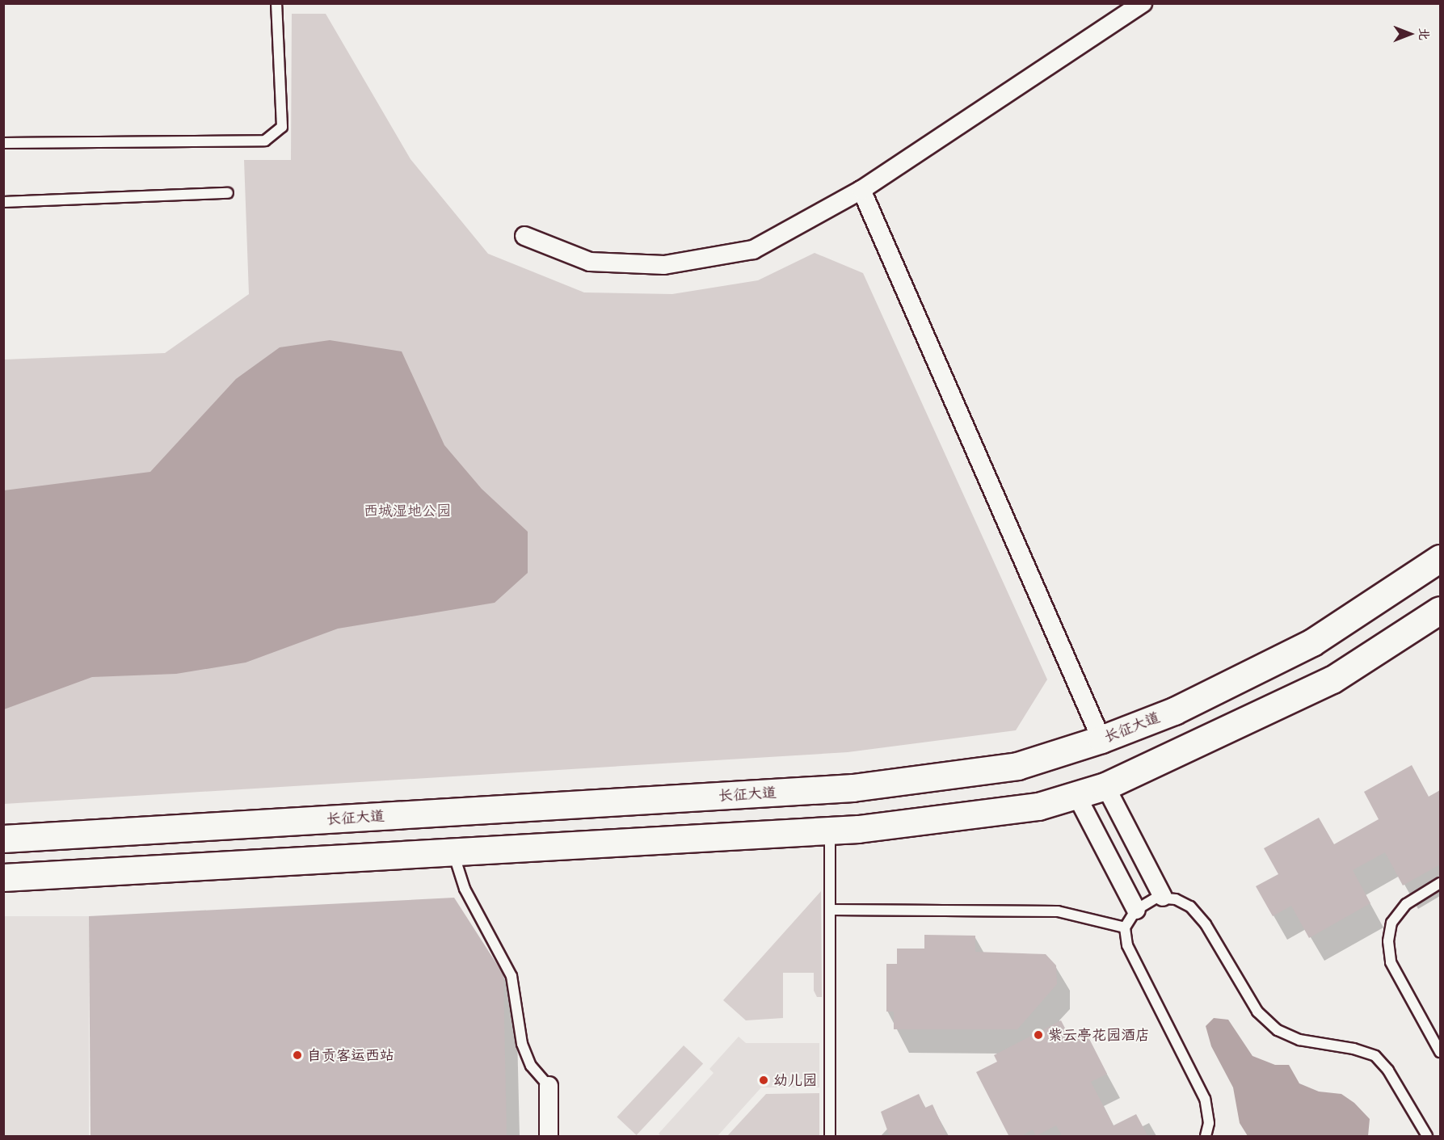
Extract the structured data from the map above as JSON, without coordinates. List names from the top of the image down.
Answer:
{
  "streets": {
    "main road": ["长征大道"]
  },
  "parks": ["西城湿地公园"],
  "places": ["紫云亭花园酒店", "自贡客运西站", "幼儿园"],
  "north": "right"
}
